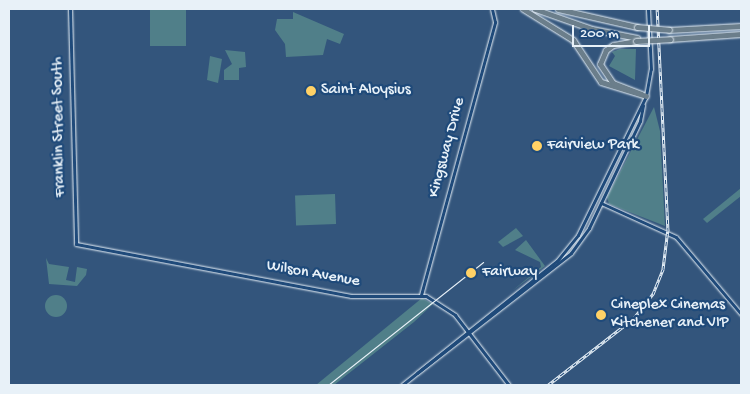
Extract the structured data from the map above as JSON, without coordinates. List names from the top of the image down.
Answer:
{
  "streets": {
    "street": ["Franklin Street South", "Kingsway Drive", "Wilson Avenue"]
  },
  "crossings": [
    ["Franklin Street South", "Wilson Avenue"],
    ["Kingsway Drive", "Wilson Avenue"]
  ],
  "places": [
    "Saint Aloysius",
    "Fairview Park",
    "Fairway",
    "Cineplex Cinemas Kitchener and VIP"
  ],
  "scale_bar": "200 m"
}
